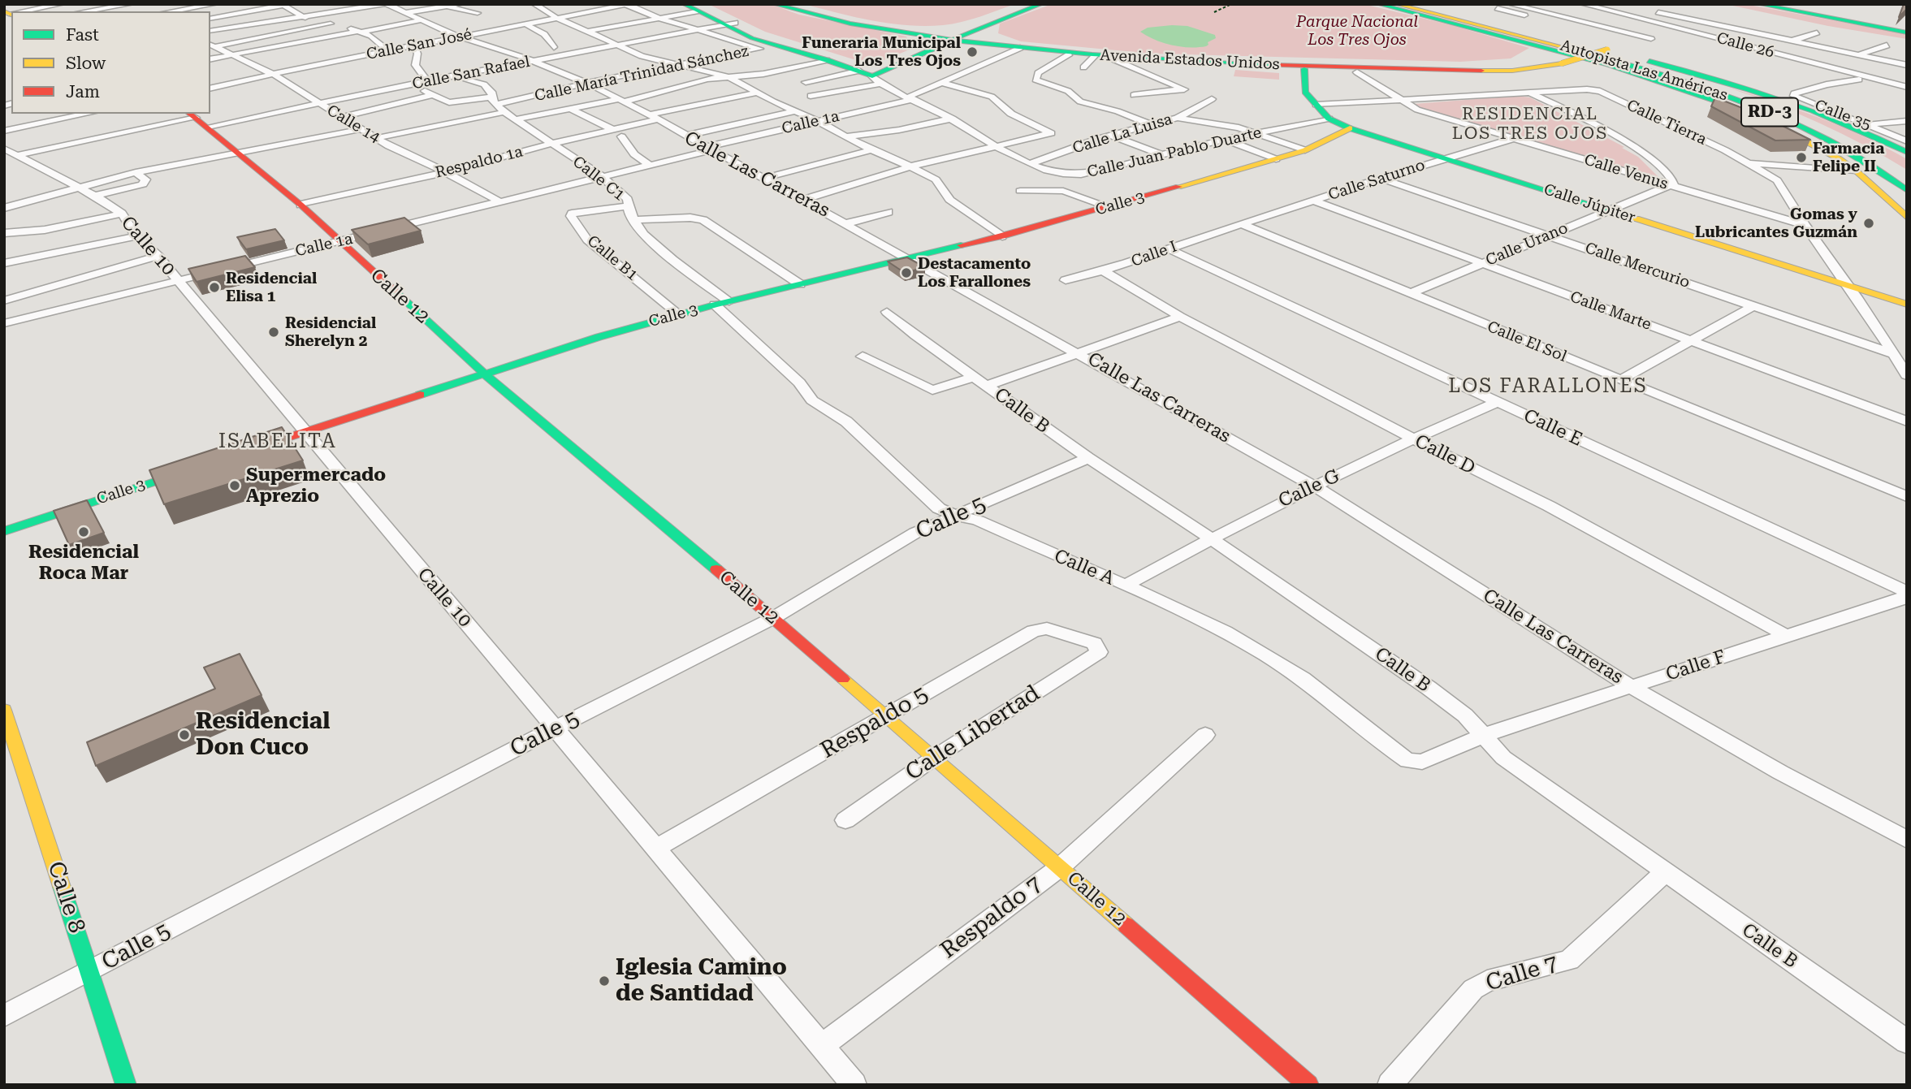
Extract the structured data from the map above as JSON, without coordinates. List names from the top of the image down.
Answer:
{
  "streets": {
    "main road": [
      "Avenida Estados Unidos",
      "Autopista Las Américas",
      "RD-3",
      "Calle 3",
      "Calle Júpiter",
      "Calle 12",
      "Calle 8"
    ],
    "street": [
      "Calle San José",
      "Calle 26",
      "Calle San Rafael",
      "Calle María Trinidad Sánchez",
      "Calle 35",
      "Calle 1a",
      "Calle Tierra",
      "Calle 14",
      "Calle La Luisa",
      "Calle Juan Pablo Duarte",
      "Respaldo 1a",
      "Calle Venus",
      "Calle Las Carreras",
      "Calle C1",
      "Calle Saturno",
      "Calle Urano",
      "Calle 10",
      "Calle I",
      "Calle B1",
      "Calle Mercurio",
      "Calle Marte",
      "Calle El Sol",
      "Calle B",
      "Calle E",
      "Calle D",
      "Calle G",
      "Calle 5",
      "Calle A",
      "Calle F",
      "Respaldo 5",
      "Calle Libertad",
      "Respaldo 7",
      "Calle 7"
    ]
  },
  "crossings": [
    ["Calle San José", "Calle 14"],
    ["Calle San José", "Calle Las Carreras"],
    ["Calle 26", "Calle 35"],
    ["Avenida Estados Unidos", "Calle 1a"],
    ["Avenida Estados Unidos", "Calle Venus"],
    ["Calle San Rafael", "Calle María Trinidad Sánchez"],
    ["Calle San Rafael", "Calle 14"],
    ["Calle San Rafael", "Calle Las Carreras"],
    ["Calle San Rafael", "Calle C1"],
    ["Calle San Rafael", "Calle 12"],
    ["Calle María Trinidad Sánchez", "Calle Las Carreras"],
    ["Calle María Trinidad Sánchez", "Calle C1"],
    ["Calle 1a", "Calle 14"],
    ["Calle 1a", "Calle Juan Pablo Duarte"],
    ["Calle 1a", "Calle Las Carreras"],
    ["Calle 1a", "Calle C1"],
    ["Calle 1a", "Calle 10"],
    ["Calle 1a", "Calle 12"],
    ["Calle Tierra", "Calle Venus"],
    ["Calle Tierra", "Calle Júpiter"],
    ["Calle Tierra", "Calle Mercurio"],
    ["Calle 14", "Respaldo 1a"],
    ["Calle La Luisa", "Calle Juan Pablo Duarte"],
    ["Calle Juan Pablo Duarte", "Calle Júpiter"],
    ["Respaldo 1a", "Calle Las Carreras"],
    ["Respaldo 1a", "Calle C1"],
    ["Respaldo 1a", "Calle 12"],
    ["Calle Venus", "Calle Saturno"],
    ["Calle Venus", "Calle Urano"],
    ["Calle Las Carreras", "Calle 3"],
    ["Calle Las Carreras", "Calle G"],
    ["Calle Las Carreras", "Calle F"],
    ["Calle C1", "Calle 3"],
    ["Calle C1", "Calle B1"],
    ["Calle C1", "Calle A"],
    ["Calle Saturno", "Calle Júpiter"],
    ["Calle Saturno", "Calle I"],
    ["Calle Saturno", "Calle Mercurio"],
    ["Calle Saturno", "Calle Marte"],
    ["Calle Saturno", "Calle El Sol"],
    ["Calle 3", "Calle Júpiter"],
    ["Calle 3", "Calle 10"],
    ["Calle 3", "Calle B1"],
    ["Calle 3", "Calle 12"],
    ["Calle 3", "Calle A"],
    ["Calle Júpiter", "Calle Urano"],
    ["Calle Urano", "Calle Mercurio"],
    ["Calle Urano", "Calle Marte"],
    ["Calle Urano", "Calle El Sol"],
    ["Calle 10", "Calle 5"],
    ["Calle 10", "Respaldo 5"],
    ["Calle 10", "Respaldo 7"],
    ["Calle I", "Calle El Sol"],
    ["Calle I", "Calle E"],
    ["Calle I", "Calle D"],
    ["Calle 12", "Calle 5"],
    ["Calle 12", "Respaldo 5"],
    ["Calle 12", "Calle Libertad"],
    ["Calle 12", "Respaldo 7"],
    ["Calle B", "Calle G"],
    ["Calle B", "Calle 5"],
    ["Calle B", "Calle A"],
    ["Calle B", "Calle F"],
    ["Calle B", "Calle 7"],
    ["Calle E", "Calle G"],
    ["Calle D", "Calle G"],
    ["Calle D", "Calle F"],
    ["Calle G", "Calle A"],
    ["Calle 5", "Calle A"],
    ["Calle 5", "Calle 8"],
    ["Calle A", "Calle F"],
    ["Respaldo 5", "Calle Libertad"]
  ],
  "districts": ["RESIDENCIAL LOS TRES OJOS", "LOS FARALLONES", "ISABELITA"],
  "parks": ["Parque Nacional Los Tres Ojos"],
  "places": [
    "Funeraria Municipal Los Tres Ojos",
    "Farmacia Felipe II",
    "Gomas y Lubricantes Guzmán",
    "Destacamento Los Farallones",
    "Residencial Elisa 1",
    "Residencial Sherelyn 2",
    "Supermercado Aprezio",
    "Residencial Roca Mar",
    "Residencial Don Cuco",
    "Iglesia Camino de Santidad"
  ],
  "legend": ["Fast", "Slow", "Jam"]
}
